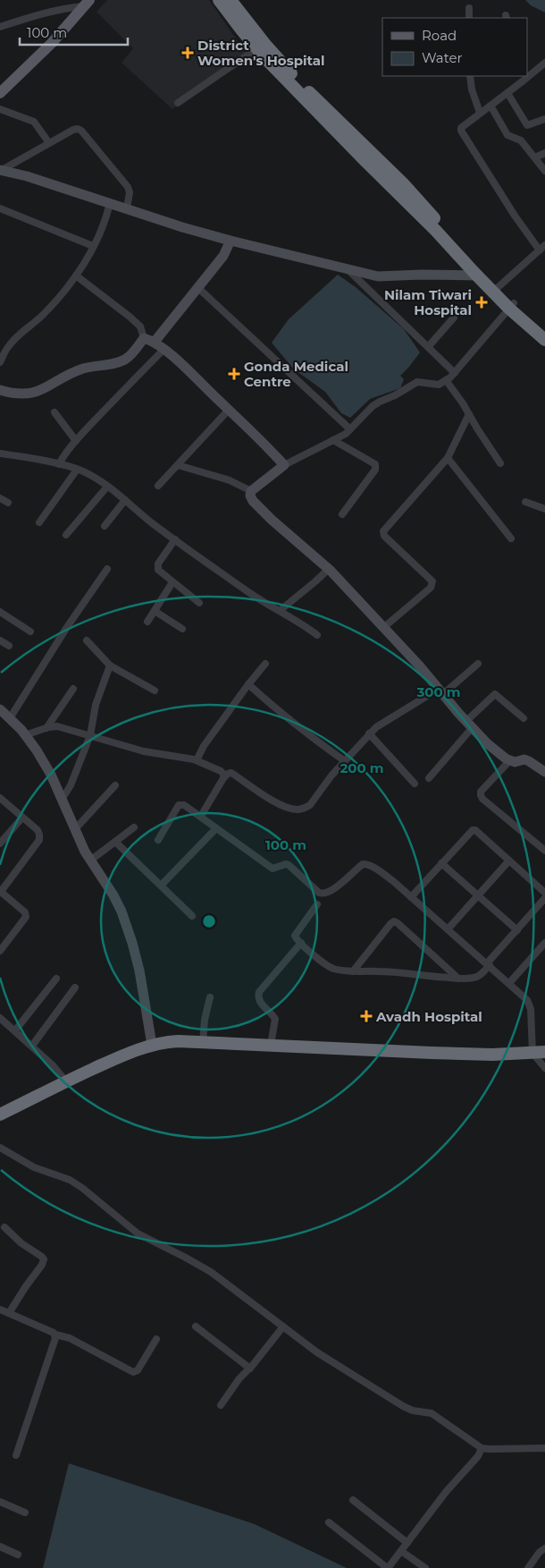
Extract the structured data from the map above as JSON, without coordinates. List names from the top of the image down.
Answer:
{
  "places": {
    "health": [
      "District Women's Hospital",
      "Nilam Tiwari Hospital",
      "Gonda Medical Centre",
      "Avadh Hospital"
    ]
  },
  "legend": ["Road", "Water"],
  "scale_bar": "100 m",
  "rings": ["300 m", "200 m", "100 m"]
}
